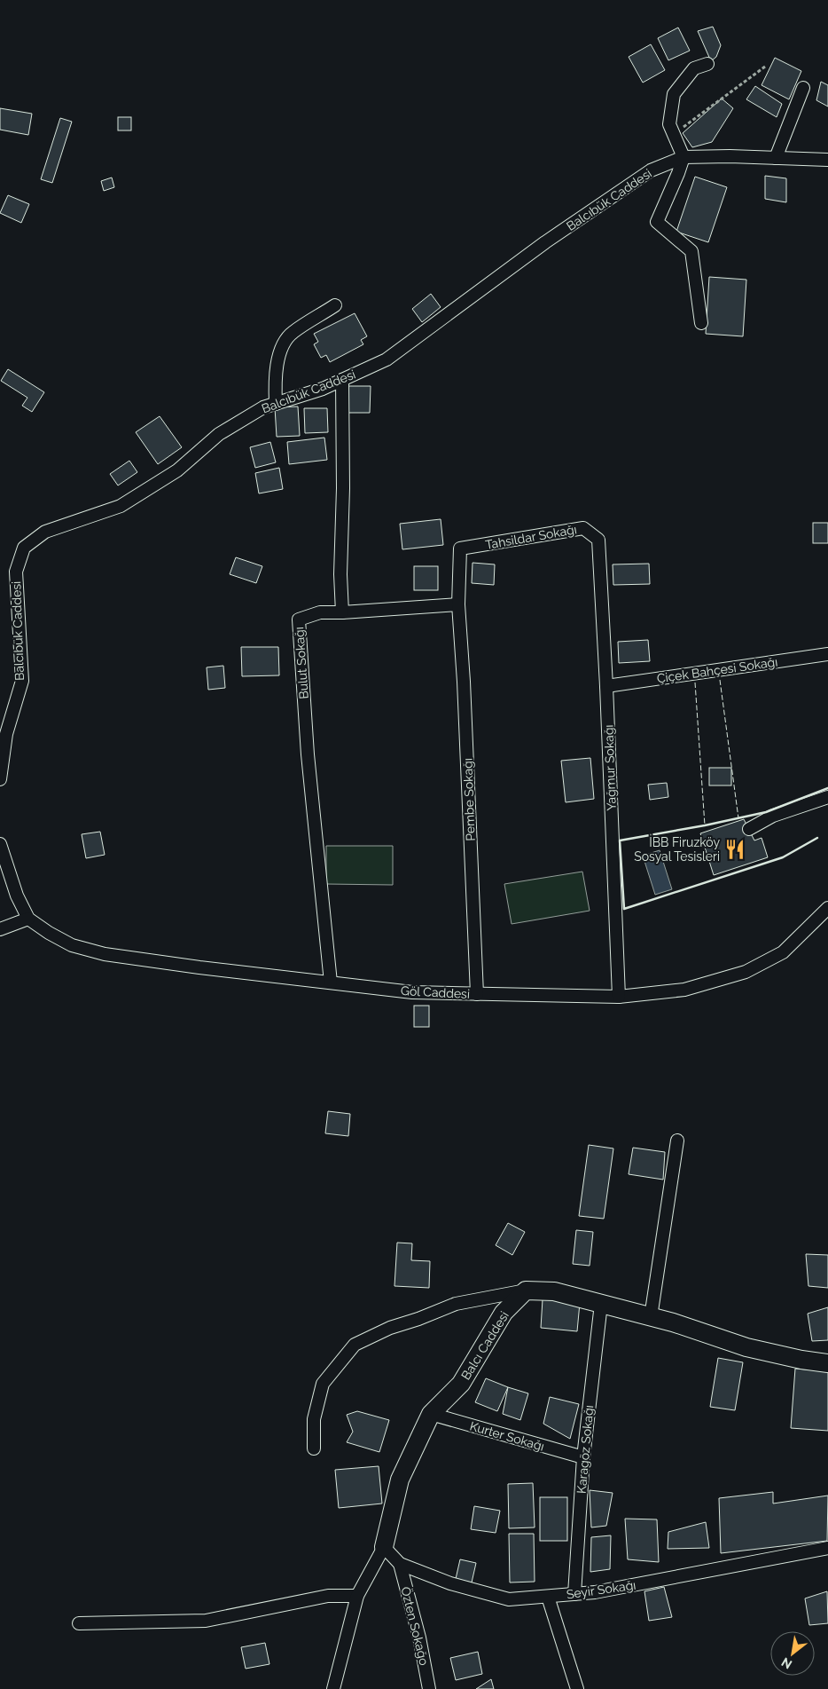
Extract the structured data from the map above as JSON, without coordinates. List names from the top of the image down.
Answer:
{
  "streets": {
    "street": [
      "Balcıbük Caddesi",
      "Tahsildar Sokağı",
      "Bulut Sokağı",
      "Çiçek Bahçesi Sokağı",
      "Yağmur Sokağı",
      "Pembe Sokağı",
      "Göl Caddesi",
      "Balcı Caddesi",
      "Kurter Sokağı",
      "Karagöz Sokağı",
      "Seyir Sokağı",
      "Özten Sokağo"
    ]
  },
  "crossings": [
    ["Tahsildar Sokağı", "Yağmur Sokağı"],
    ["Tahsildar Sokağı", "Pembe Sokağı"],
    ["Bulut Sokağı", "Göl Caddesi"],
    ["Çiçek Bahçesi Sokağı", "Yağmur Sokağı"],
    ["Yağmur Sokağı", "Göl Caddesi"],
    ["Pembe Sokağı", "Göl Caddesi"],
    ["Balcı Caddesi", "Kurter Sokağı"],
    ["Balcı Caddesi", "Seyir Sokağı"],
    ["Kurter Sokağı", "Karagöz Sokağı"],
    ["Karagöz Sokağı", "Seyir Sokağı"],
    ["Seyir Sokağı", "Özten Sokağo"]
  ],
  "places": {
    "restaurant": ["İBB Firuzköy Sosyal Tesisleri"]
  },
  "north": "bottom left"
}
